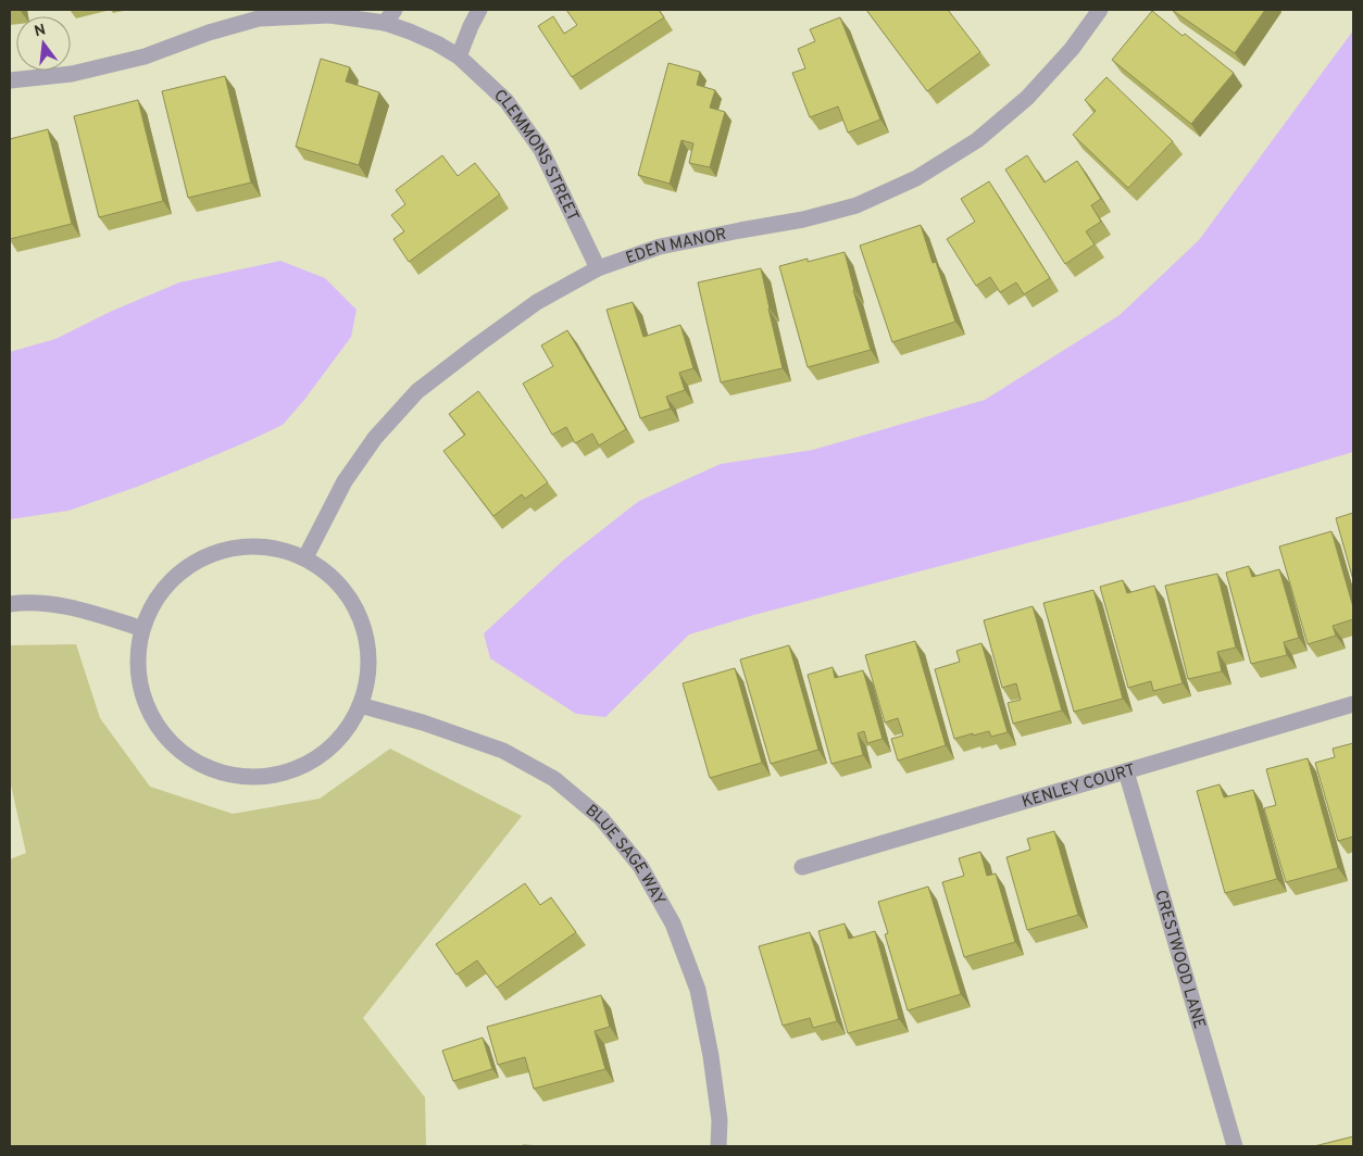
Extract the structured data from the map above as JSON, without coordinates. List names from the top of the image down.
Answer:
{
  "streets": {
    "street": [
      "CLEMMONS STREET",
      "EDEN MANOR",
      "KENLEY COURT",
      "BLUE SAGE WAY",
      "CRESTWOOD LANE"
    ]
  },
  "crossings": [
    ["CLEMMONS STREET", "EDEN MANOR"],
    ["KENLEY COURT", "CRESTWOOD LANE"]
  ],
  "north": "top"
}
